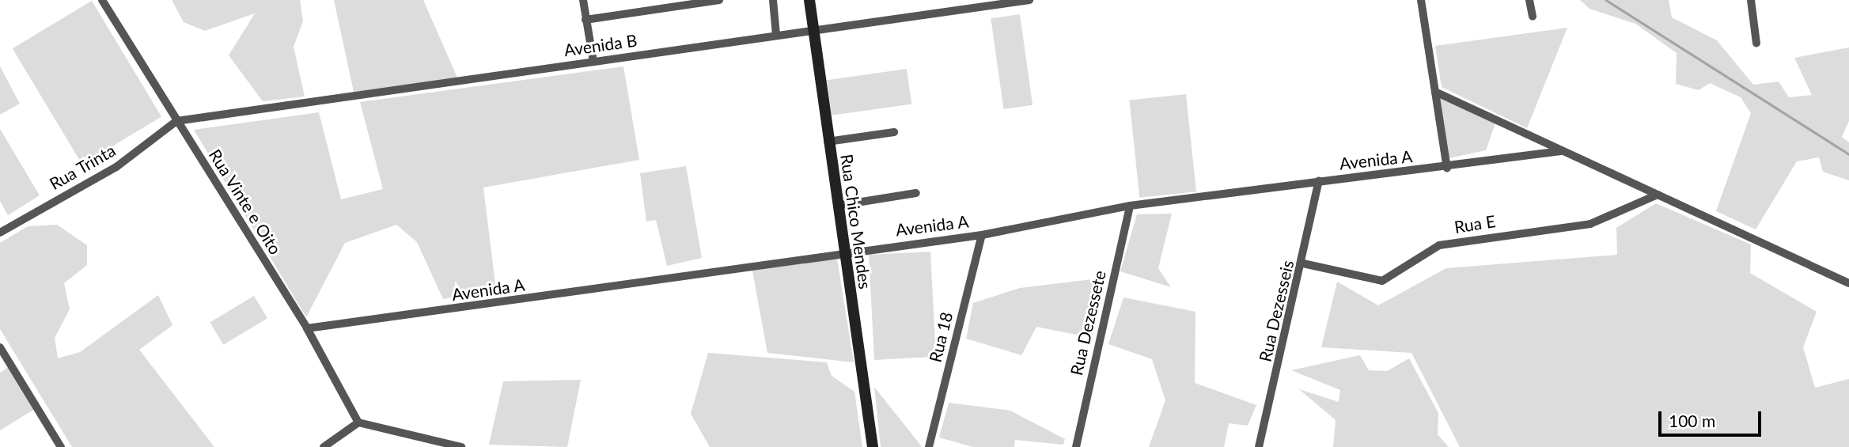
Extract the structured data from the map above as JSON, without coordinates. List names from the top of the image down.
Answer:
{
  "streets": {
    "main road": ["Rua Chico Mendes"],
    "street": [
      "Avenida B",
      "Avenida A",
      "Rua Trinta",
      "Rua Vinte e Oito",
      "Rua E",
      "Rua Dezesseis",
      "Rua Dezessete",
      "Rua 18"
    ]
  },
  "crossings": [
    ["Avenida B", "Rua Trinta"],
    ["Avenida B", "Rua Vinte e Oito"],
    ["Avenida B", "Rua Chico Mendes"],
    ["Avenida A", "Rua Vinte e Oito"],
    ["Avenida A", "Rua Chico Mendes"],
    ["Avenida A", "Rua Dezesseis"],
    ["Avenida A", "Rua Dezessete"],
    ["Avenida A", "Rua 18"],
    ["Rua Trinta", "Rua Vinte e Oito"],
    ["Rua E", "Rua Dezesseis"]
  ],
  "scale_bar": "100 m"
}
